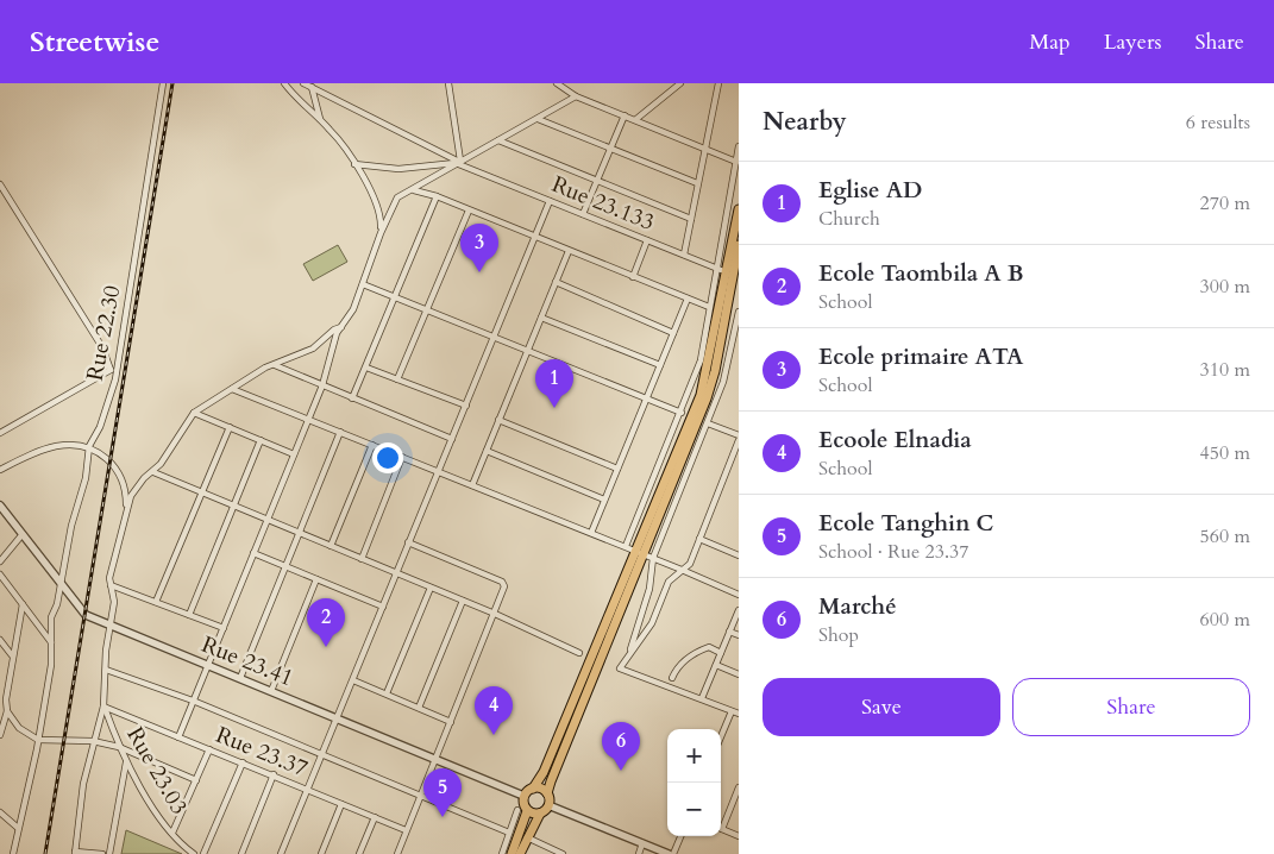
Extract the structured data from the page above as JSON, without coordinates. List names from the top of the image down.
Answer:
{
  "streets": {
    "street": [
      "Rue 23.133",
      "Rue 22.30",
      "Rue 23.41",
      "Rue 23.37",
      "Rue 23.03"
    ]
  },
  "crossings": [
    ["Rue 22.30", "Rue 23.41"],
    ["Rue 23.37", "Rue 23.03"]
  ],
  "page": {
    "header": "Streetwise",
    "nav": ["Map", "Layers", "Share"],
    "heading": ["Nearby", "6 results"],
    "list": [
      {
        "mark": "1",
        "name": "Eglise AD",
        "note": "Church",
        "value": "270 m"
      },
      {
        "mark": "2",
        "name": "Ecole Taombila A B",
        "note": "School",
        "value": "300 m"
      },
      {
        "mark": "3",
        "name": "Ecole primaire ATA",
        "note": "School",
        "value": "310 m"
      },
      {
        "mark": "4",
        "name": "Ecoole Elnadia",
        "note": "School",
        "value": "450 m"
      },
      {
        "mark": "5",
        "name": "Ecole Tanghin C",
        "note": "School · Rue 23.37",
        "value": "560 m"
      },
      {
        "mark": "6",
        "name": "Marché",
        "note": "Shop",
        "value": "600 m"
      }
    ],
    "pins": [
      "3",
      "1",
      "2",
      "4",
      "6",
      "5"
    ],
    "buttons": ["Save", "Share"],
    "map_buttons": ["+", "−"]
  }
}
